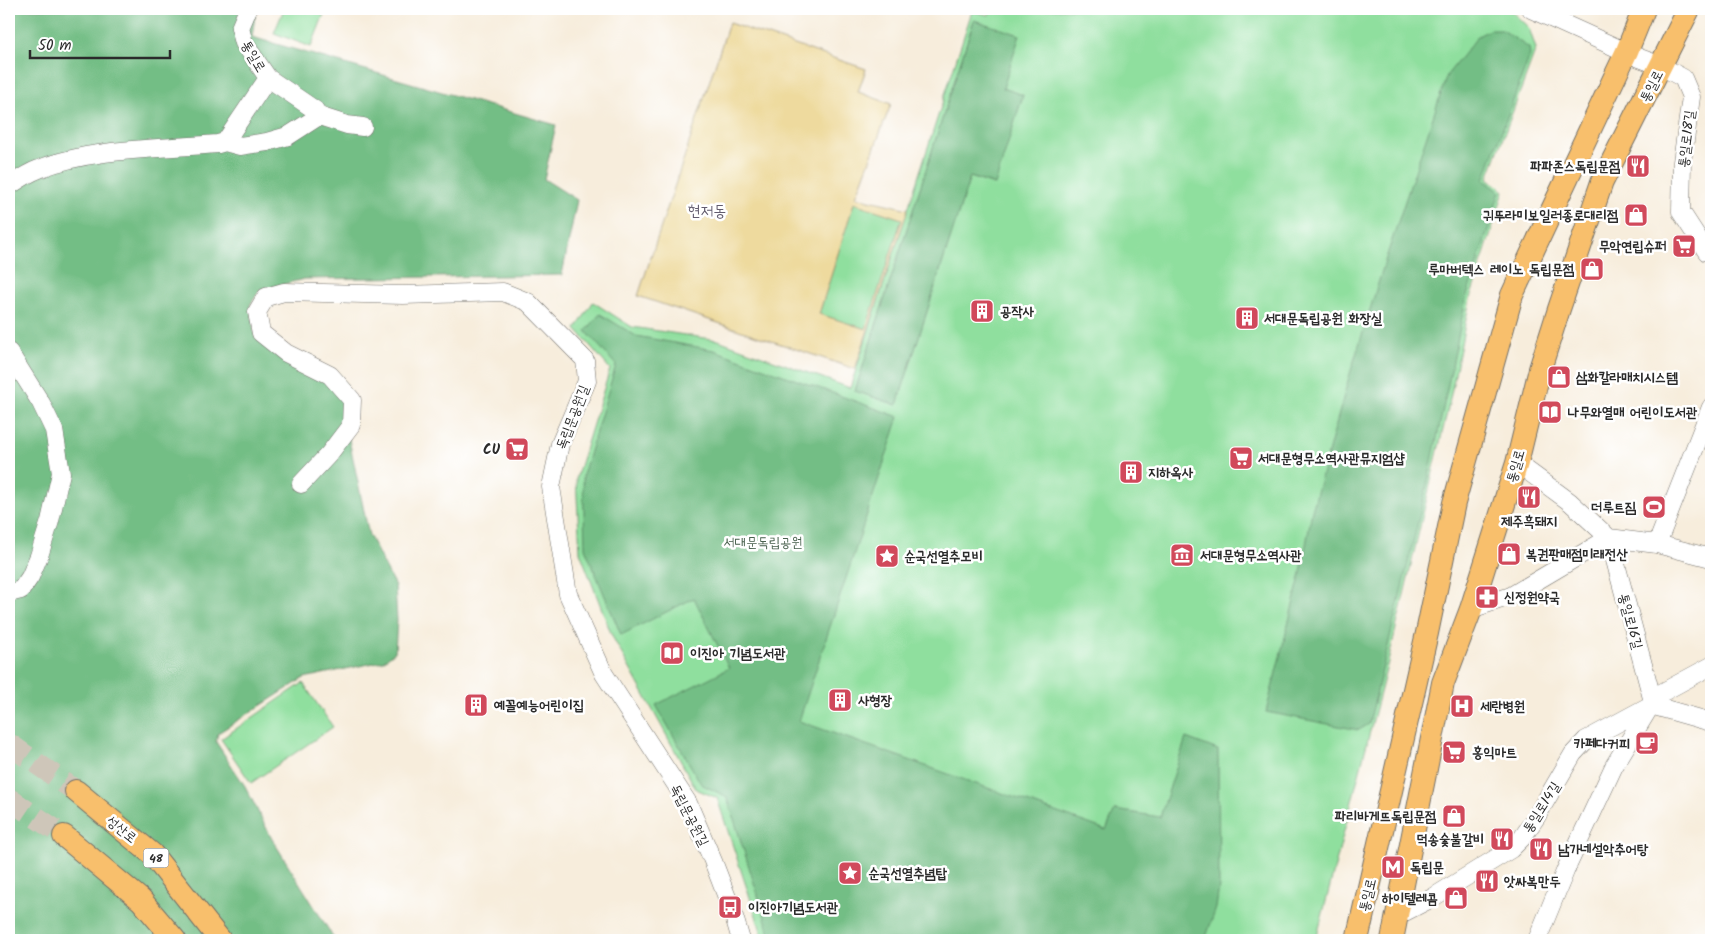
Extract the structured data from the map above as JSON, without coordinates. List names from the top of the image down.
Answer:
{
  "streets": {
    "main road": ["통일로", "성산로", "48"],
    "street": [
      "통일로18길",
      "독립문공원길",
      "통일로16길",
      "통일로14길"
    ]
  },
  "crossings": [
    ["통일로", "통일로18길"],
    ["통일로", "통일로14길"],
    ["통일로16길", "통일로14길"]
  ],
  "districts": ["현저동"],
  "parks": ["서대문독립공원"],
  "places": {
    "restaurant": [
      "파파존스독립문점",
      "제주흑돼지",
      "덕송숯불갈비",
      "남가네설악추어탕",
      "앗싸복만두"
    ],
    "shop": [
      "귀뚜라미보일러종로대리점",
      "루마버텍스 레이노 독립문점",
      "삼화칼라매치시스템",
      "복권판매점미래전산",
      "파리바게뜨독립문점",
      "하이텔레콤"
    ],
    "supermarket": [
      "무악연립슈퍼",
      "CU",
      "서대문형무소역사관뮤지엄샵",
      "홍익마트"
    ],
    "building": [
      "공작사",
      "서대문독립공원 화장실",
      "지하옥사",
      "사형장",
      "예꼴예능어린이집"
    ],
    "library": ["나무와열매 어린이도서관", "이진아 기념도서관"],
    "sports": ["더루트짐"],
    "museum": ["서대문형무소역사관"],
    "place": ["순국선열추모비", "순국선열추념탑"],
    "pharmacy": ["신정원약국"],
    "hospital": ["세란병원"],
    "cafe": ["카페다커피"],
    "metro station": ["독립문"],
    "bus stop": ["이진아기념도서관"]
  },
  "scale_bar": "50 m"
}
